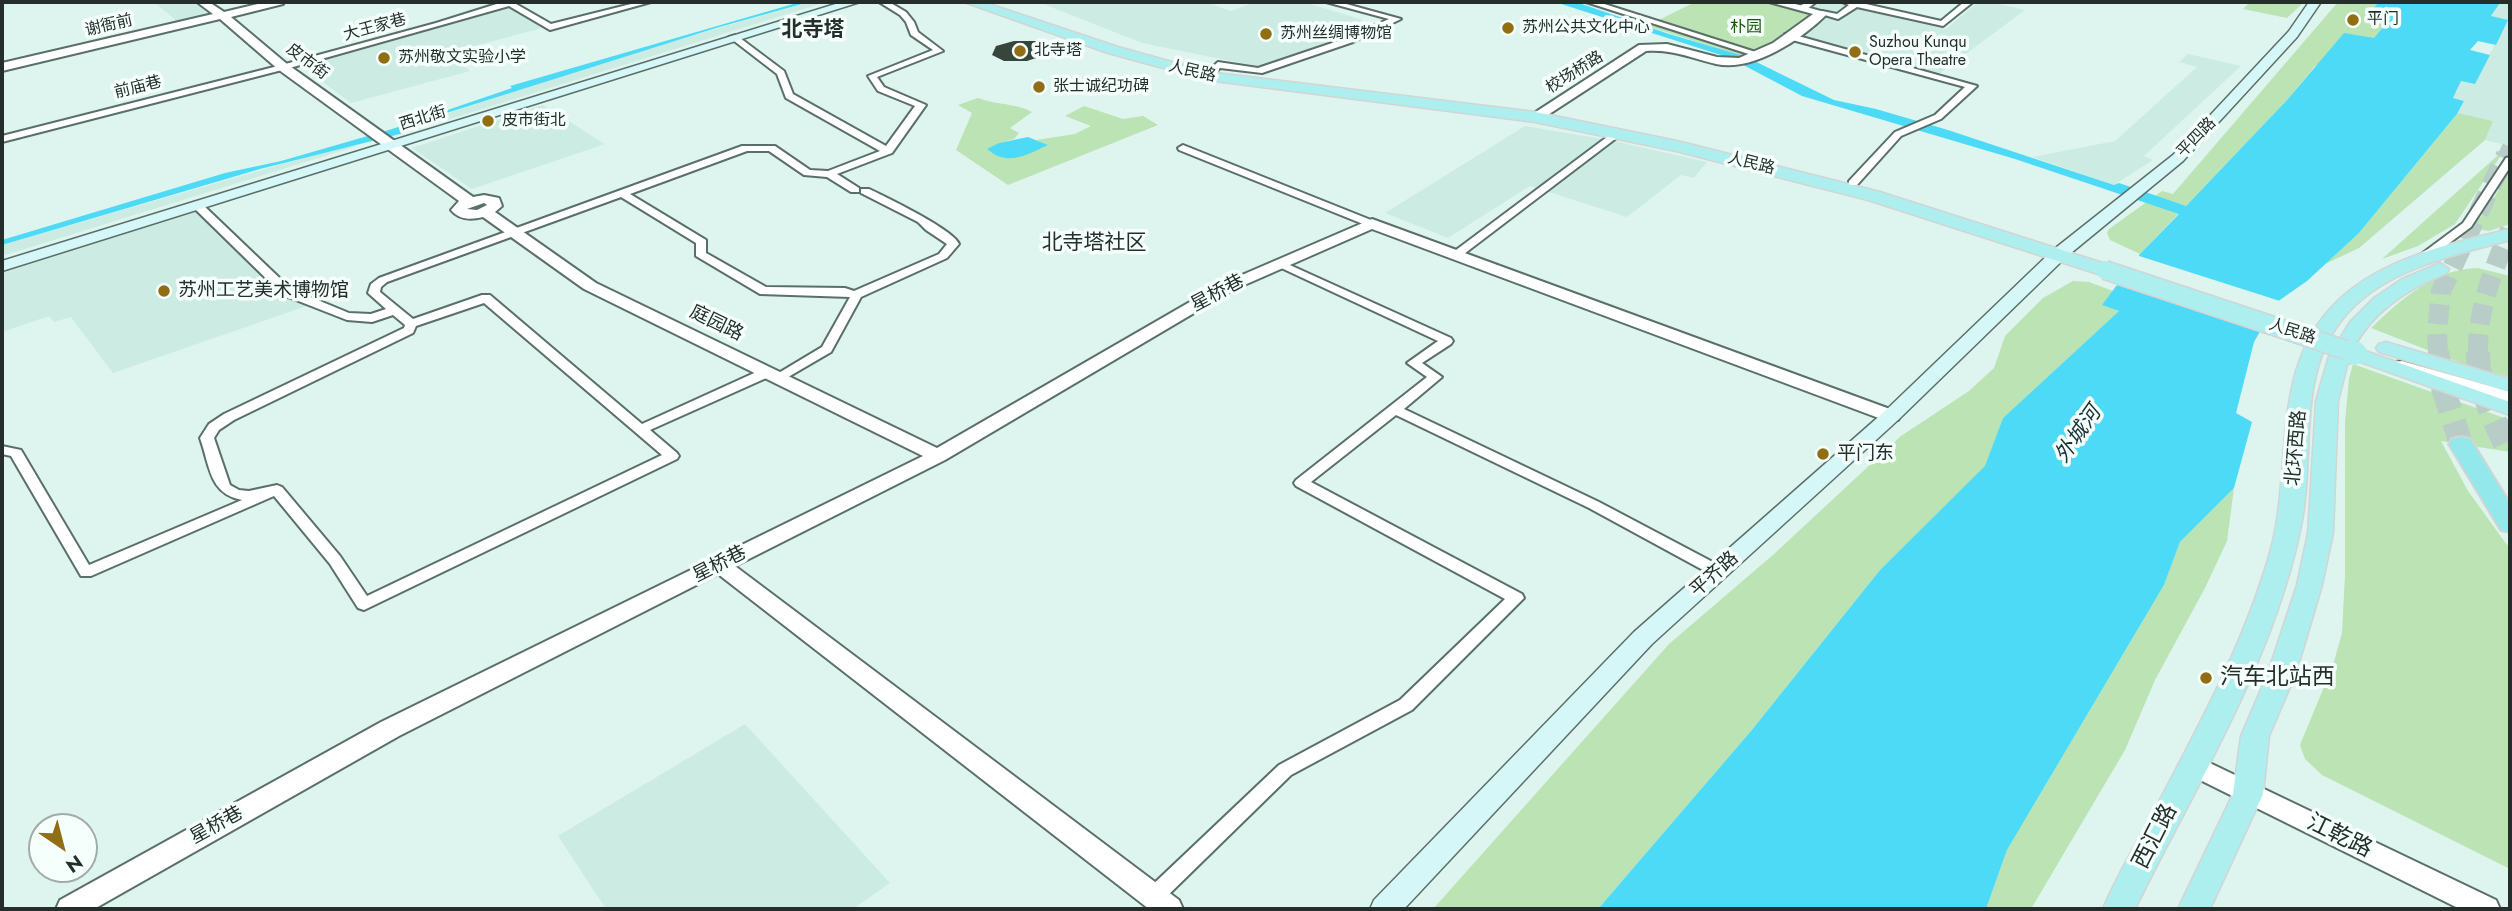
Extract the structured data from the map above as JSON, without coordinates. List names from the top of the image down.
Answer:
{
  "streets": {
    "main road": [
      "人民路",
      "西北街",
      "平四路",
      "北环西路",
      "平齐路",
      "西汇路"
    ],
    "street": [
      "谢衙前",
      "大王家巷",
      "皮市街",
      "校场桥路",
      "前庙巷",
      "星桥巷",
      "庭园路",
      "江乾路"
    ]
  },
  "crossings": [
    ["谢衙前", "皮市街"],
    ["大王家巷", "皮市街"],
    ["大王家巷", "前庙巷"],
    ["皮市街", "前庙巷"],
    ["皮市街", "西北街"],
    ["皮市街", "庭园路"],
    ["人民路", "校场桥路"],
    ["人民路", "平四路"],
    ["人民路", "平齐路"],
    ["西北街", "庭园路"],
    ["平四路", "平齐路"],
    ["星桥巷", "庭园路"],
    ["北环西路", "西汇路"],
    ["北环西路", "江乾路"],
    ["西汇路", "江乾路"]
  ],
  "districts": ["北寺塔", "北寺塔社区"],
  "water": ["外城河"],
  "parks": ["朴园"],
  "places": [
    "平门",
    "苏州公共文化中心",
    "苏州丝绸博物馆",
    "北寺塔",
    "Suzhou Kunqu Opera Theatre",
    "苏州敬文实验小学",
    "张士诚纪功碑",
    "皮市街北",
    "苏州工艺美术博物馆",
    "平门东",
    "汽车北站西"
  ],
  "north": "bottom right"
}
